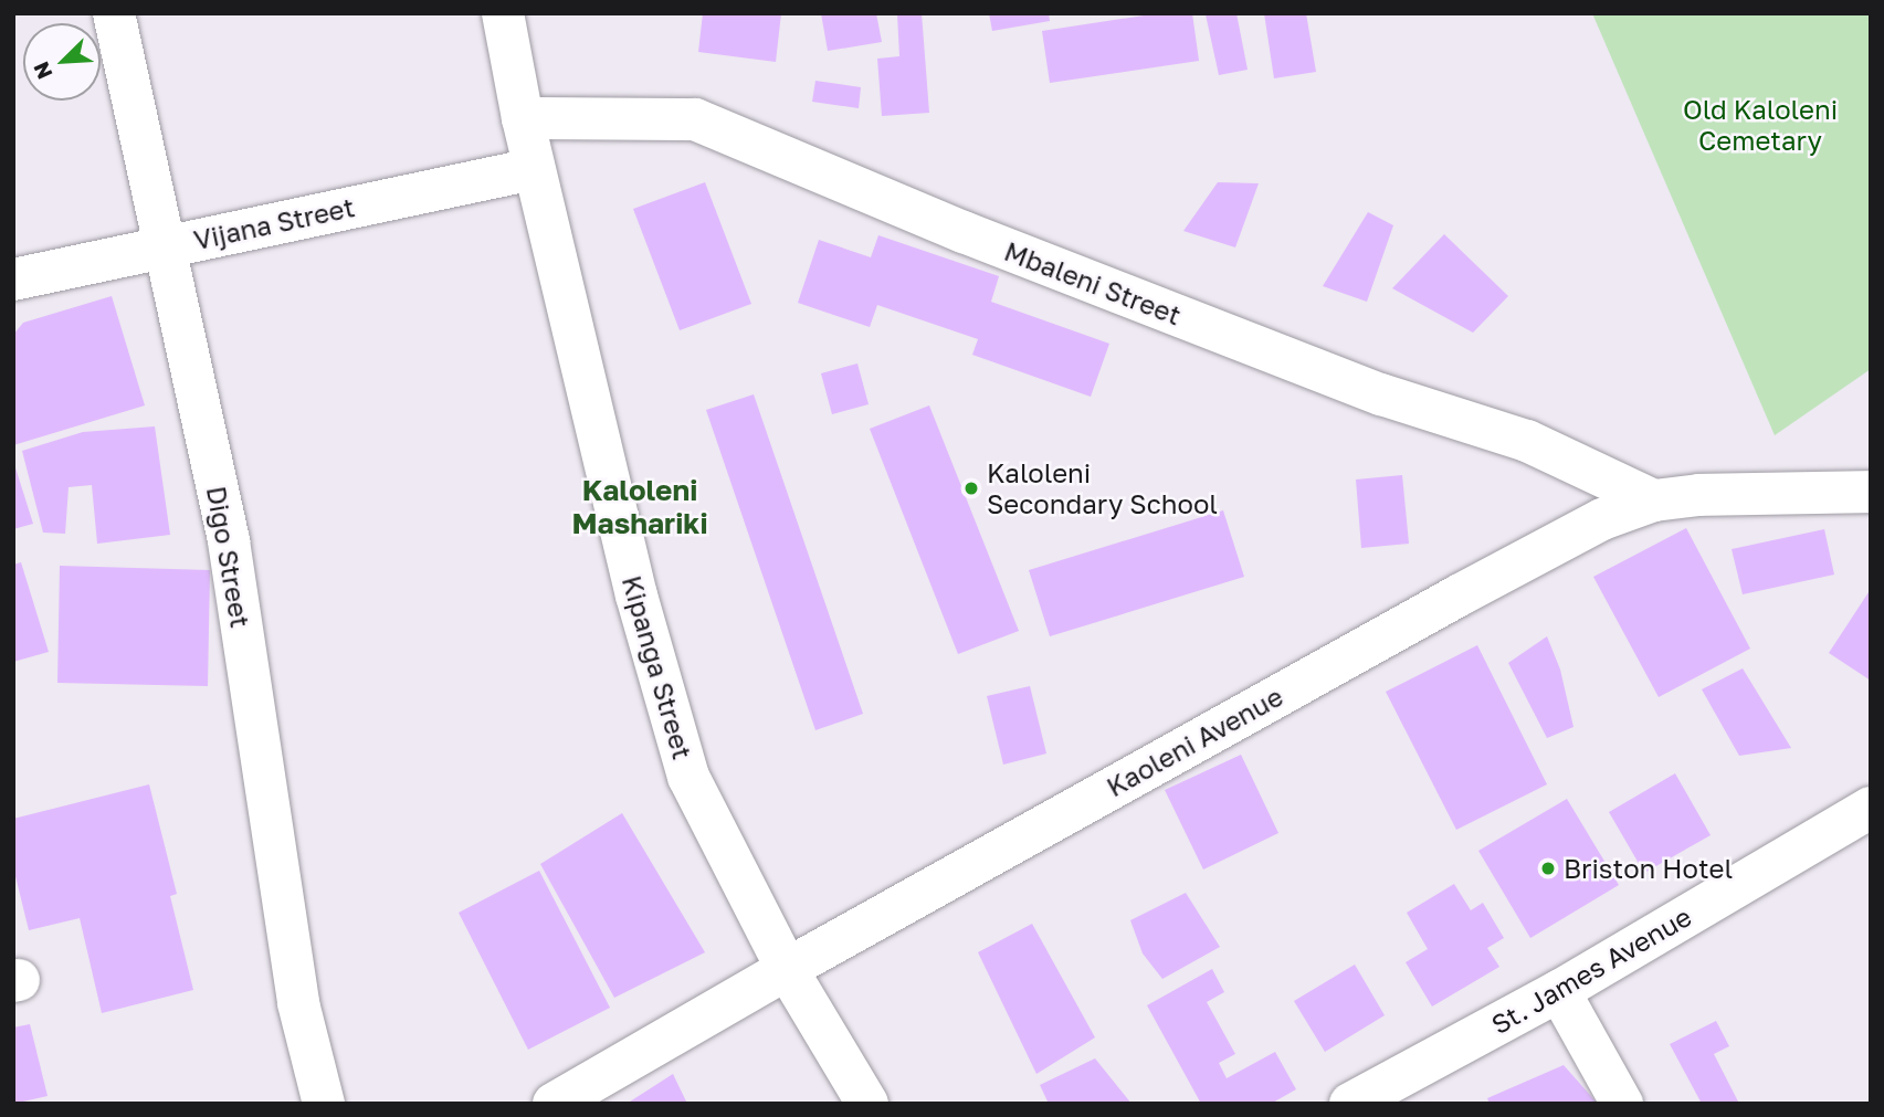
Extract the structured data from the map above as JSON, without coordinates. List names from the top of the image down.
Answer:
{
  "streets": {
    "street": [
      "Vijana Street",
      "Mbaleni Street",
      "Digo Street",
      "Kipanga Street",
      "Kaoleni Avenue",
      "St. James Avenue"
    ]
  },
  "crossings": [
    ["Vijana Street", "Digo Street"],
    ["Vijana Street", "Kipanga Street"],
    ["Mbaleni Street", "Kipanga Street"],
    ["Mbaleni Street", "Kaoleni Avenue"],
    ["Kipanga Street", "Kaoleni Avenue"]
  ],
  "districts": ["Kaloleni Mashariki"],
  "parks": ["Old Kaloleni Cemetary"],
  "places": ["Kaloleni Secondary School", "Briston Hotel"],
  "north": "bottom left"
}
